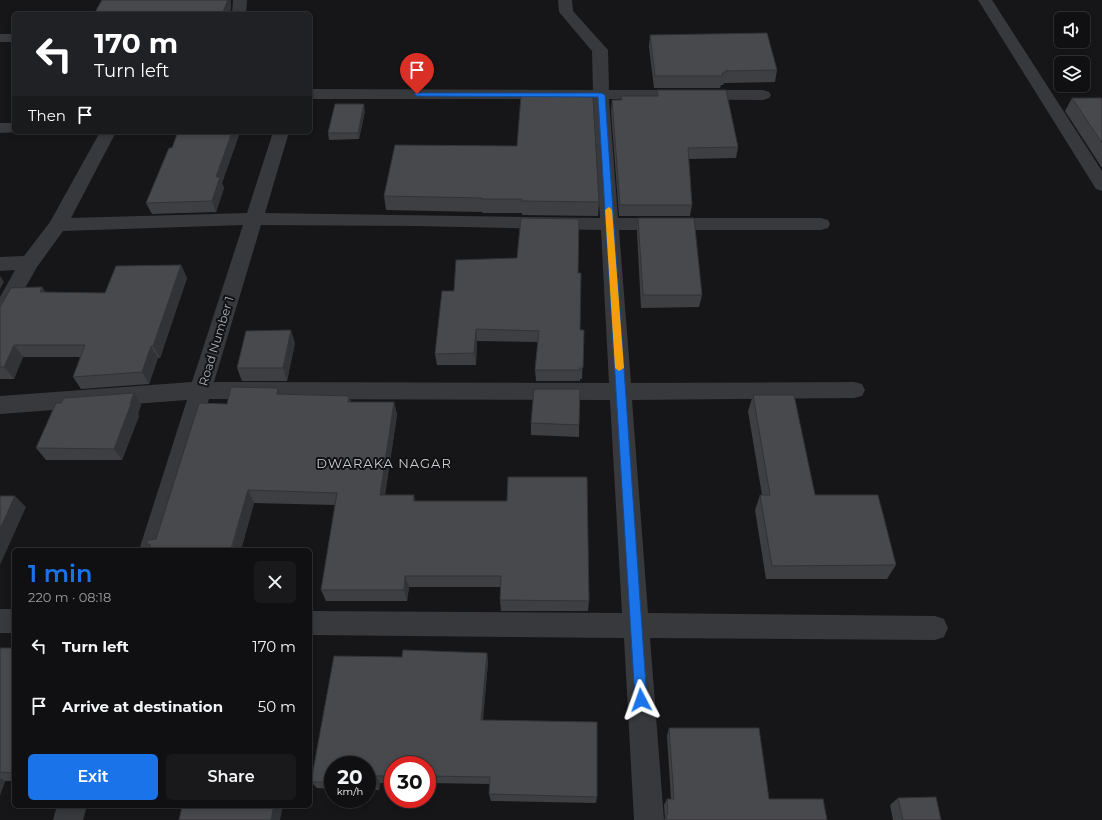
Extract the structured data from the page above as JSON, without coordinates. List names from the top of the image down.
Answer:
{
  "streets": {
    "street": ["Road Number 1"]
  },
  "districts": ["DWARAKA NAGAR"],
  "page": {
    "turn": ["170 m", "Turn left"],
    "then": "Then",
    "heading": ["1 min", "220 m · 08:18"],
    "list": [
      {
        "name": "Turn left",
        "value": "170 m"
      },
      {
        "name": "Arrive at destination",
        "value": "50 m"
      }
    ],
    "buttons": ["Exit", "Share"],
    "speed": "20 km/h",
    "limit": "30"
  }
}
